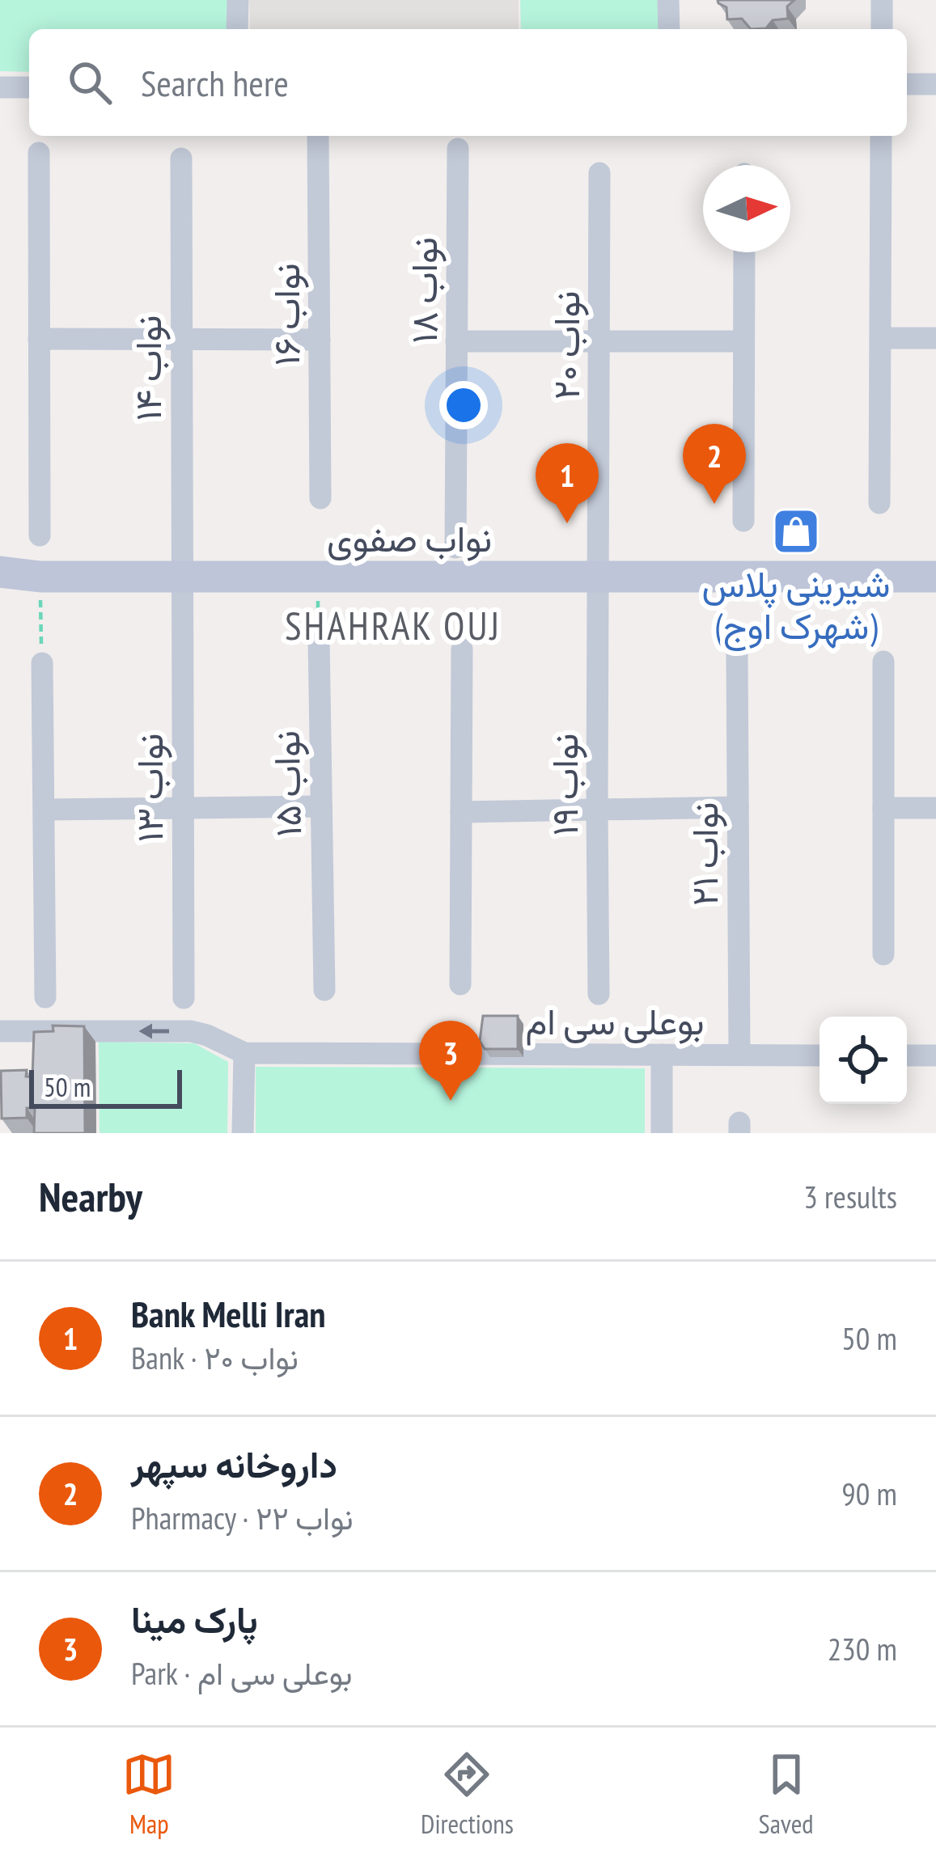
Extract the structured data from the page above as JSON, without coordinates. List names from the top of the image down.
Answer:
{
  "streets": {
    "street": [
      "نواب ۱۸",
      "نواب ۱۶",
      "نواب ۲۰",
      "نواب ۱۴",
      "نواب صفوی",
      "نواب ۱۵",
      "نواب ۱۹",
      "نواب ۱۳",
      "نواب ۲۱",
      "بوعلی سی ام"
    ]
  },
  "crossings": [
    ["نواب ۲۰", "نواب صفوی"],
    ["نواب ۲۰", "نواب ۱۹"],
    ["نواب ۱۴", "نواب صفوی"],
    ["نواب ۱۴", "نواب ۱۳"],
    ["نواب صفوی", "نواب ۱۹"],
    ["نواب صفوی", "نواب ۱۳"],
    ["نواب ۲۱", "بوعلی سی ام"]
  ],
  "districts": ["SHAHRAK OUJ"],
  "places": {
    "shop": ["شیرینی پلاس (شهرک اوج)"]
  },
  "scale_bar": "50 m",
  "north": "right",
  "page": {
    "search": "Search here",
    "pins": ["2", "1", "3"],
    "scale": "50 m",
    "heading": ["Nearby", "3 results"],
    "list": [
      {
        "mark": "1",
        "name": "Bank Melli Iran",
        "note": "Bank · نواب ۲۰",
        "value": "50 m"
      },
      {
        "mark": "2",
        "name": "داروخانه سپهر",
        "note": "Pharmacy · نواب ۲۲",
        "value": "90 m"
      },
      {
        "mark": "3",
        "name": "پارک مینا",
        "note": "Park · بوعلی سی ام",
        "value": "230 m"
      }
    ],
    "nav": ["Map", "Directions", "Saved"]
  }
}
